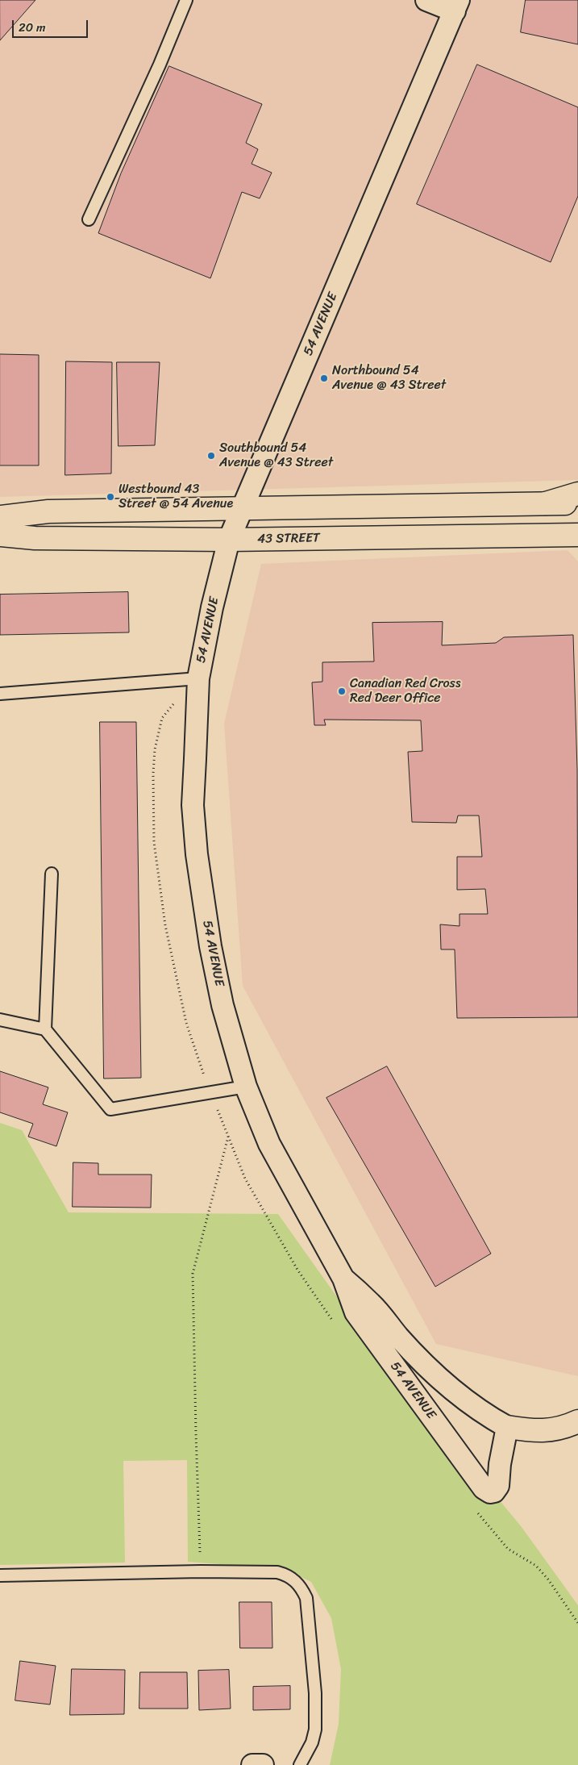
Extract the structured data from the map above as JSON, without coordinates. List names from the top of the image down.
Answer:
{
  "streets": {
    "street": ["54 AVENUE", "43 STREET"]
  },
  "crossings": [
    ["54 AVENUE", "43 STREET"]
  ],
  "places": [
    "Northbound 54 Avenue @ 43 Street",
    "Southbound 54 Avenue @ 43 Street",
    "Westbound 43 Street @ 54 Avenue",
    "Canadian Red Cross Red Deer Office"
  ],
  "scale_bar": "20 m"
}
